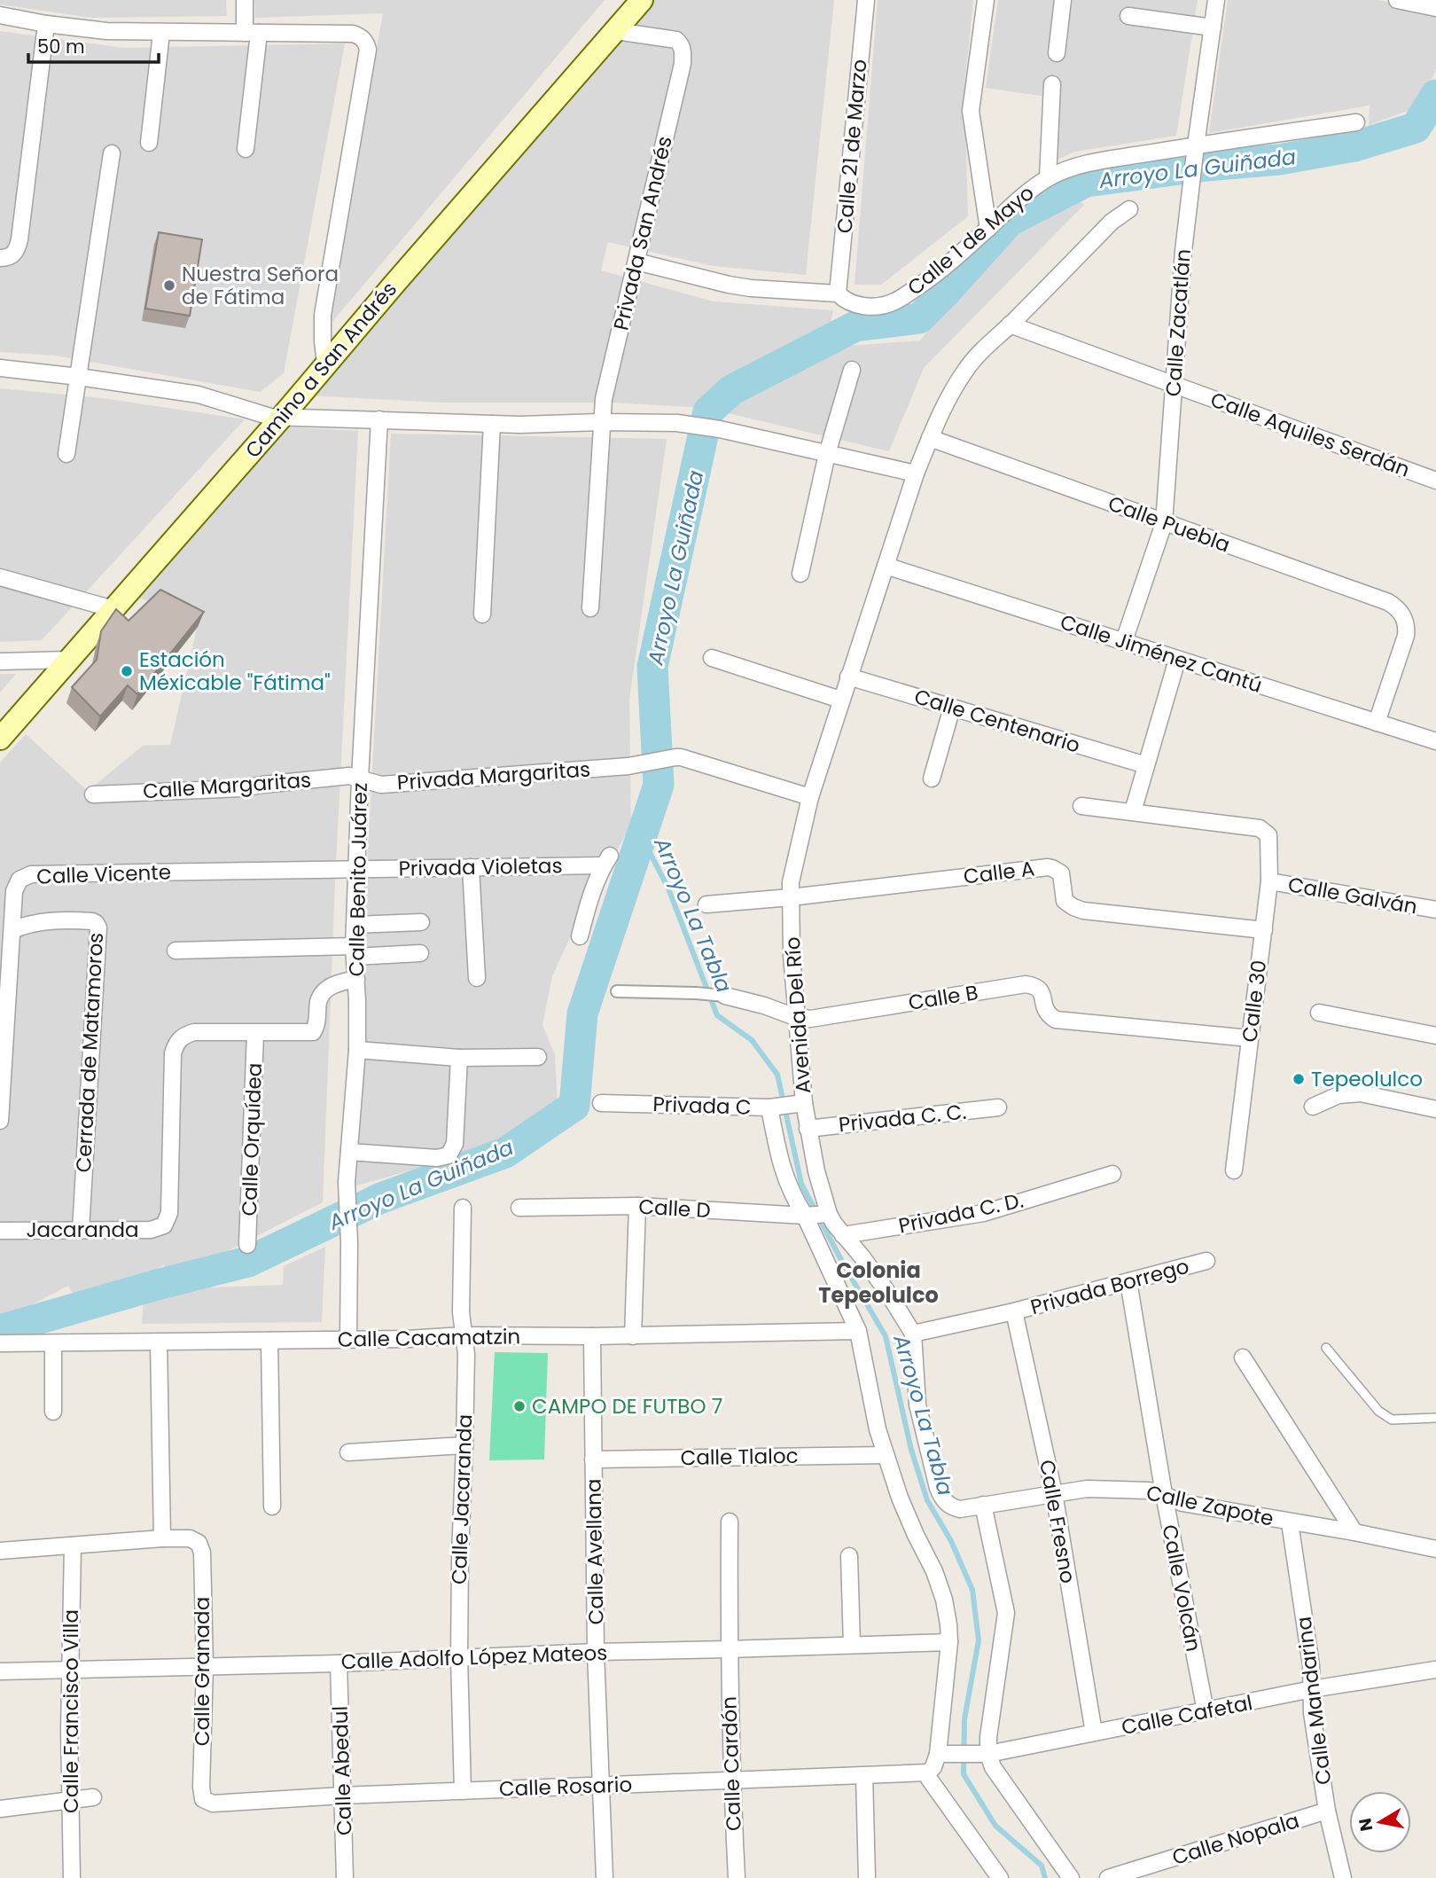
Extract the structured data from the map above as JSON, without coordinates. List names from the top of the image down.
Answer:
{
  "streets": {
    "main road": ["Camino a San Andrés"],
    "street": [
      "Calle 21 de Marzo",
      "Privada San Andrés",
      "Calle 1 de Mayo",
      "Calle Zacatlán",
      "Calle Aquiles Serdán",
      "Calle Puebla",
      "Calle Jiménez Cantú",
      "Calle Centenario",
      "Privada Margaritas",
      "Calle Margaritas",
      "Privada Violetas",
      "Calle A",
      "Calle Vicente",
      "Calle Benito Juárez",
      "Calle Galván",
      "Calle B",
      "Calle 30",
      "Avenida Del Río",
      "Cerrada de Matamoros",
      "Privada C",
      "Privada C. C.",
      "Calle Orquídea",
      "Calle D",
      "Privada C. D.",
      "Jacaranda",
      "Privada Borrego",
      "Calle Cacamatzin",
      "Calle Tlaloc",
      "Calle Jacaranda",
      "Calle Zapote",
      "Calle Fresno",
      "Calle Avellana",
      "Calle Volcán",
      "Calle Adolfo López Mateos",
      "Calle Granada",
      "Calle Mandarina",
      "Calle Francisco Villa",
      "Calle Cafetal",
      "Calle Cardón",
      "Calle Abedul",
      "Calle Rosario",
      "Calle Nopala"
    ]
  },
  "crossings": [
    ["Calle 21 de Marzo", "Calle 1 de Mayo"],
    ["Privada San Andrés", "Calle 1 de Mayo"],
    ["Privada San Andrés", "Camino a San Andrés"],
    ["Calle 1 de Mayo", "Calle Zacatlán"],
    ["Calle Zacatlán", "Calle Aquiles Serdán"],
    ["Calle Zacatlán", "Calle Puebla"],
    ["Calle Zacatlán", "Calle Jiménez Cantú"],
    ["Calle Aquiles Serdán", "Avenida Del Río"],
    ["Calle Puebla", "Calle Jiménez Cantú"],
    ["Calle Puebla", "Avenida Del Río"],
    ["Calle Jiménez Cantú", "Avenida Del Río"],
    ["Calle Centenario", "Avenida Del Río"],
    ["Privada Margaritas", "Calle Margaritas"],
    ["Privada Margaritas", "Calle Benito Juárez"],
    ["Privada Margaritas", "Avenida Del Río"],
    ["Calle Margaritas", "Calle Benito Juárez"],
    ["Privada Violetas", "Calle Vicente"],
    ["Privada Violetas", "Calle Benito Juárez"],
    ["Calle A", "Calle 30"],
    ["Calle A", "Avenida Del Río"],
    ["Calle Vicente", "Calle Benito Juárez"],
    ["Calle Vicente", "Cerrada de Matamoros"],
    ["Calle Benito Juárez", "Calle Orquídea"],
    ["Calle Benito Juárez", "Calle Cacamatzin"],
    ["Calle Galván", "Calle 30"],
    ["Calle B", "Calle 30"],
    ["Calle B", "Avenida Del Río"],
    ["Avenida Del Río", "Privada C"],
    ["Avenida Del Río", "Privada C. C."],
    ["Avenida Del Río", "Calle D"],
    ["Avenida Del Río", "Privada C. D."],
    ["Avenida Del Río", "Privada Borrego"],
    ["Avenida Del Río", "Calle Zapote"],
    ["Cerrada de Matamoros", "Jacaranda"],
    ["Calle Orquídea", "Jacaranda"],
    ["Privada Borrego", "Calle Fresno"],
    ["Privada Borrego", "Calle Volcán"],
    ["Calle Cacamatzin", "Calle Jacaranda"],
    ["Calle Cacamatzin", "Calle Avellana"],
    ["Calle Tlaloc", "Calle Avellana"],
    ["Calle Jacaranda", "Calle Adolfo López Mateos"],
    ["Calle Jacaranda", "Calle Rosario"],
    ["Calle Zapote", "Calle Fresno"],
    ["Calle Zapote", "Calle Volcán"],
    ["Calle Zapote", "Calle Mandarina"],
    ["Calle Fresno", "Calle Cafetal"],
    ["Calle Avellana", "Calle Adolfo López Mateos"],
    ["Calle Avellana", "Calle Rosario"],
    ["Calle Volcán", "Calle Cafetal"],
    ["Calle Adolfo López Mateos", "Calle Granada"],
    ["Calle Adolfo López Mateos", "Calle Francisco Villa"],
    ["Calle Adolfo López Mateos", "Calle Cardón"],
    ["Calle Adolfo López Mateos", "Calle Abedul"],
    ["Calle Granada", "Calle Rosario"],
    ["Calle Mandarina", "Calle Cafetal"],
    ["Calle Mandarina", "Calle Nopala"],
    ["Calle Cardón", "Calle Rosario"],
    ["Calle Abedul", "Calle Rosario"]
  ],
  "districts": ["Colonia Tepeolulco"],
  "water": ["Arroyo La Guiñada", "Arroyo La Tabla"],
  "places": [
    "Nuestra Señora de Fátima",
    "Estación Méxicable \"Fátima\"",
    "Tepeolulco",
    "CAMPO DE FUTBO 7"
  ],
  "scale_bar": "50 m",
  "north": "left"
}
